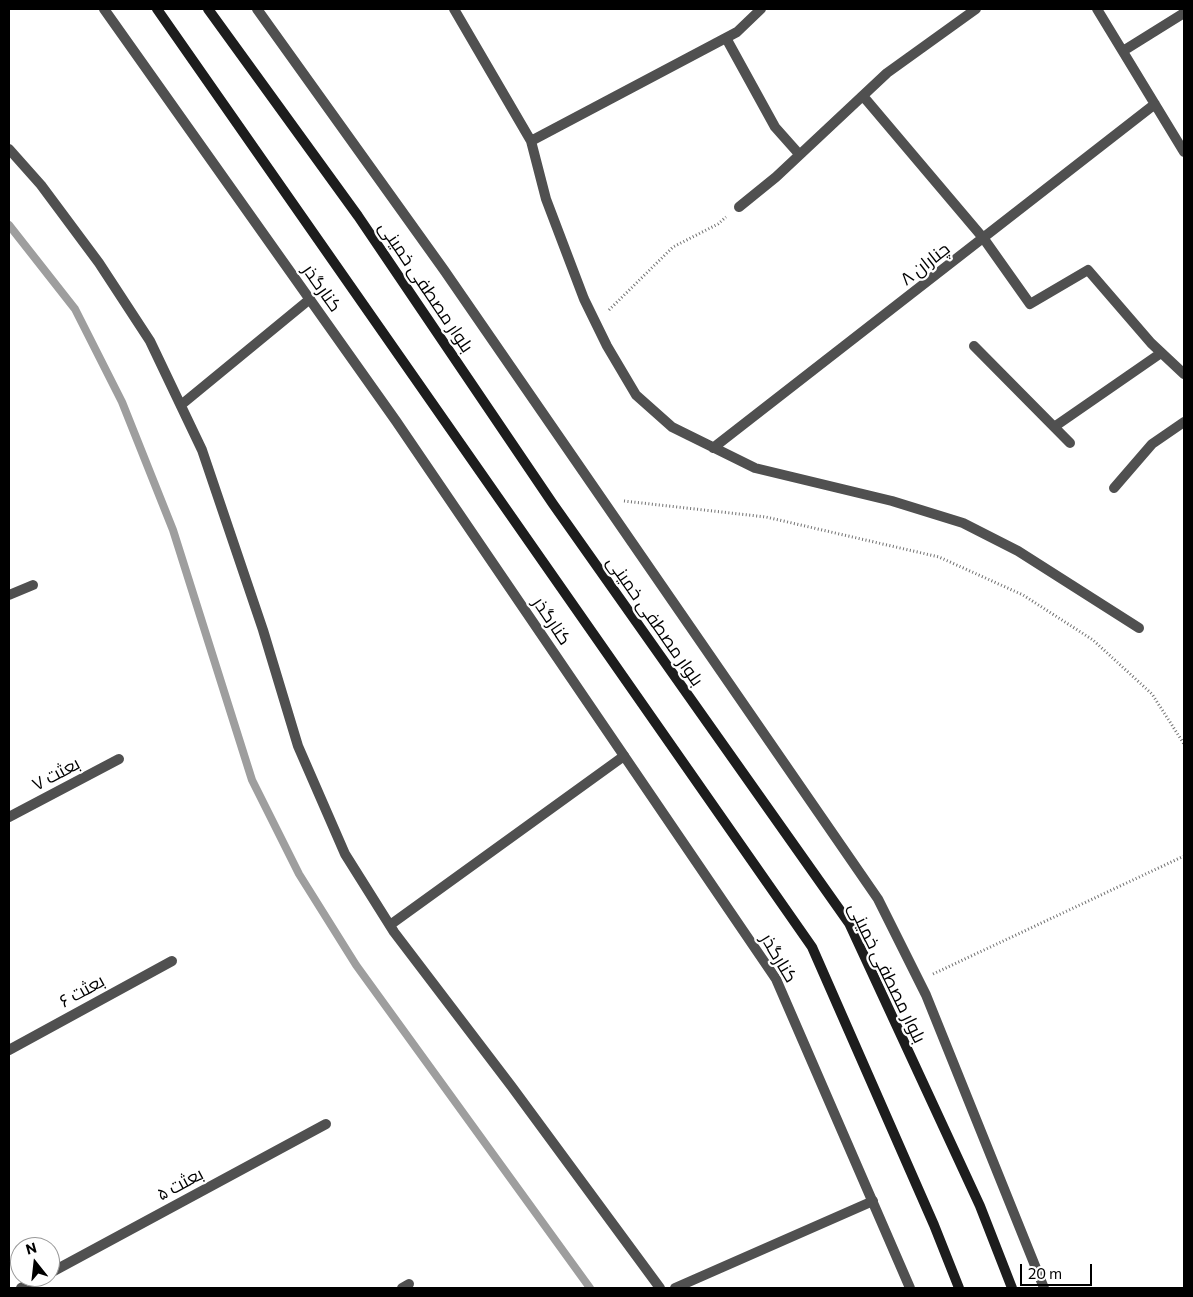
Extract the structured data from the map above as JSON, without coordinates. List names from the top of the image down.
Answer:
{
  "streets": {
    "main road": ["بلوار مصطفی خمینی"],
    "street": [
      "چناران ۸",
      "کنارگذر",
      "بعثت ۷",
      "بعثت ۶",
      "بعثت ۵"
    ]
  },
  "scale_bar": "20 m",
  "north": "top"
}
